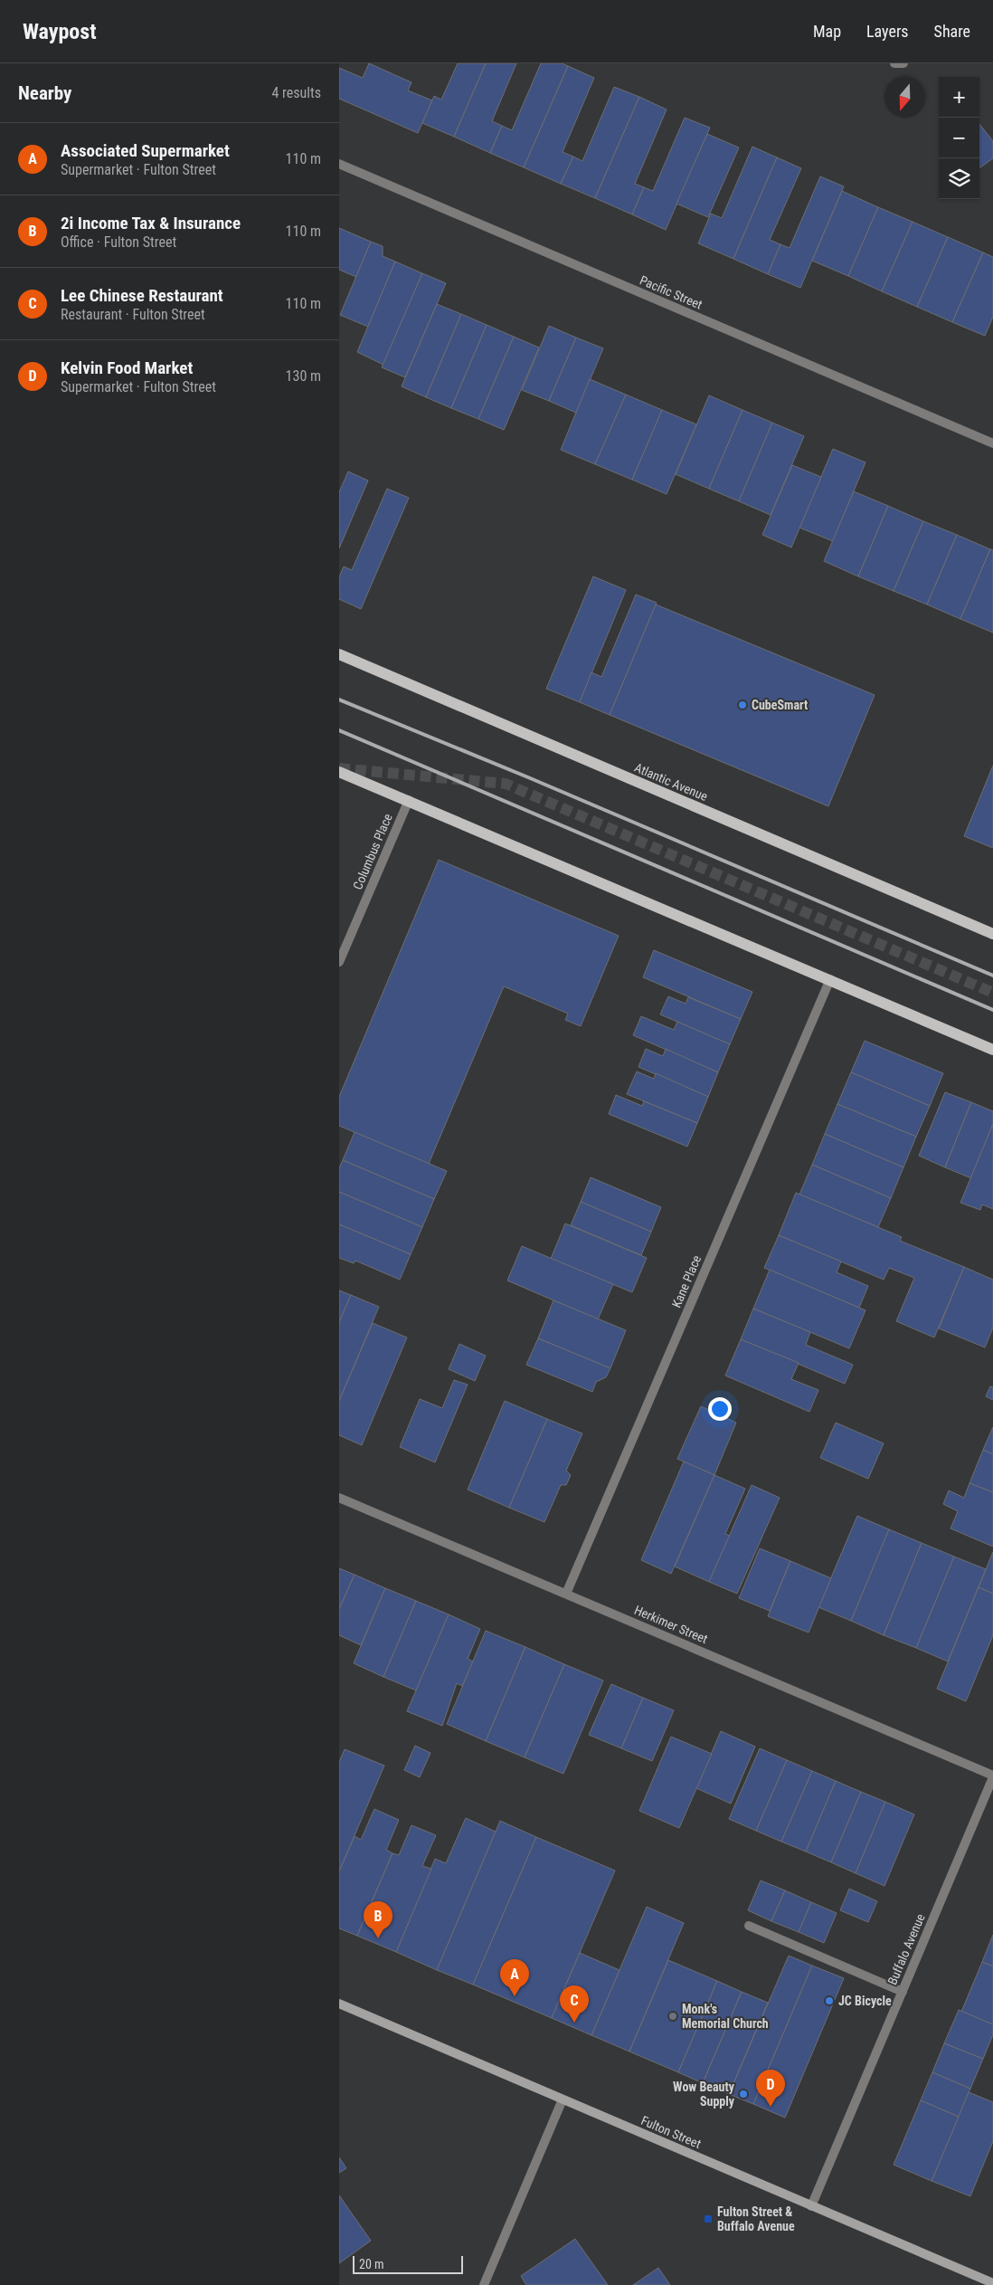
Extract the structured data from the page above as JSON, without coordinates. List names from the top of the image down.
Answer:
{
  "streets": {
    "main road": ["Atlantic Avenue", "Fulton Street"],
    "street": [
      "Pacific Street",
      "Columbus Place",
      "Kane Place",
      "Herkimer Street",
      "Buffalo Avenue"
    ]
  },
  "crossings": [
    ["Kane Place", "Herkimer Street"],
    ["Herkimer Street", "Buffalo Avenue"],
    ["Buffalo Avenue", "Fulton Street"]
  ],
  "places": {
    "other": [
      "CubeSmart",
      "JC Bicycle",
      "Monk's Memorial Church",
      "Wow Beauty Supply"
    ],
    "transit": ["Fulton Street & Buffalo Avenue"]
  },
  "scale_bar": "20 m",
  "north": "bottom",
  "page": {
    "header": "Waypost",
    "nav": ["Map", "Layers", "Share"],
    "heading": ["Nearby", "4 results"],
    "map_buttons": ["+", "−"],
    "list": [
      {
        "mark": "A",
        "name": "Associated Supermarket",
        "note": "Supermarket · Fulton Street",
        "value": "110 m"
      },
      {
        "mark": "B",
        "name": "2i Income Tax & Insurance",
        "note": "Office · Fulton Street",
        "value": "110 m"
      },
      {
        "mark": "C",
        "name": "Lee Chinese Restaurant",
        "note": "Restaurant · Fulton Street",
        "value": "110 m"
      },
      {
        "mark": "D",
        "name": "Kelvin Food Market",
        "note": "Supermarket · Fulton Street",
        "value": "130 m"
      }
    ],
    "pins": [
      "B",
      "A",
      "C",
      "D"
    ],
    "scale": "20 m"
  }
}
